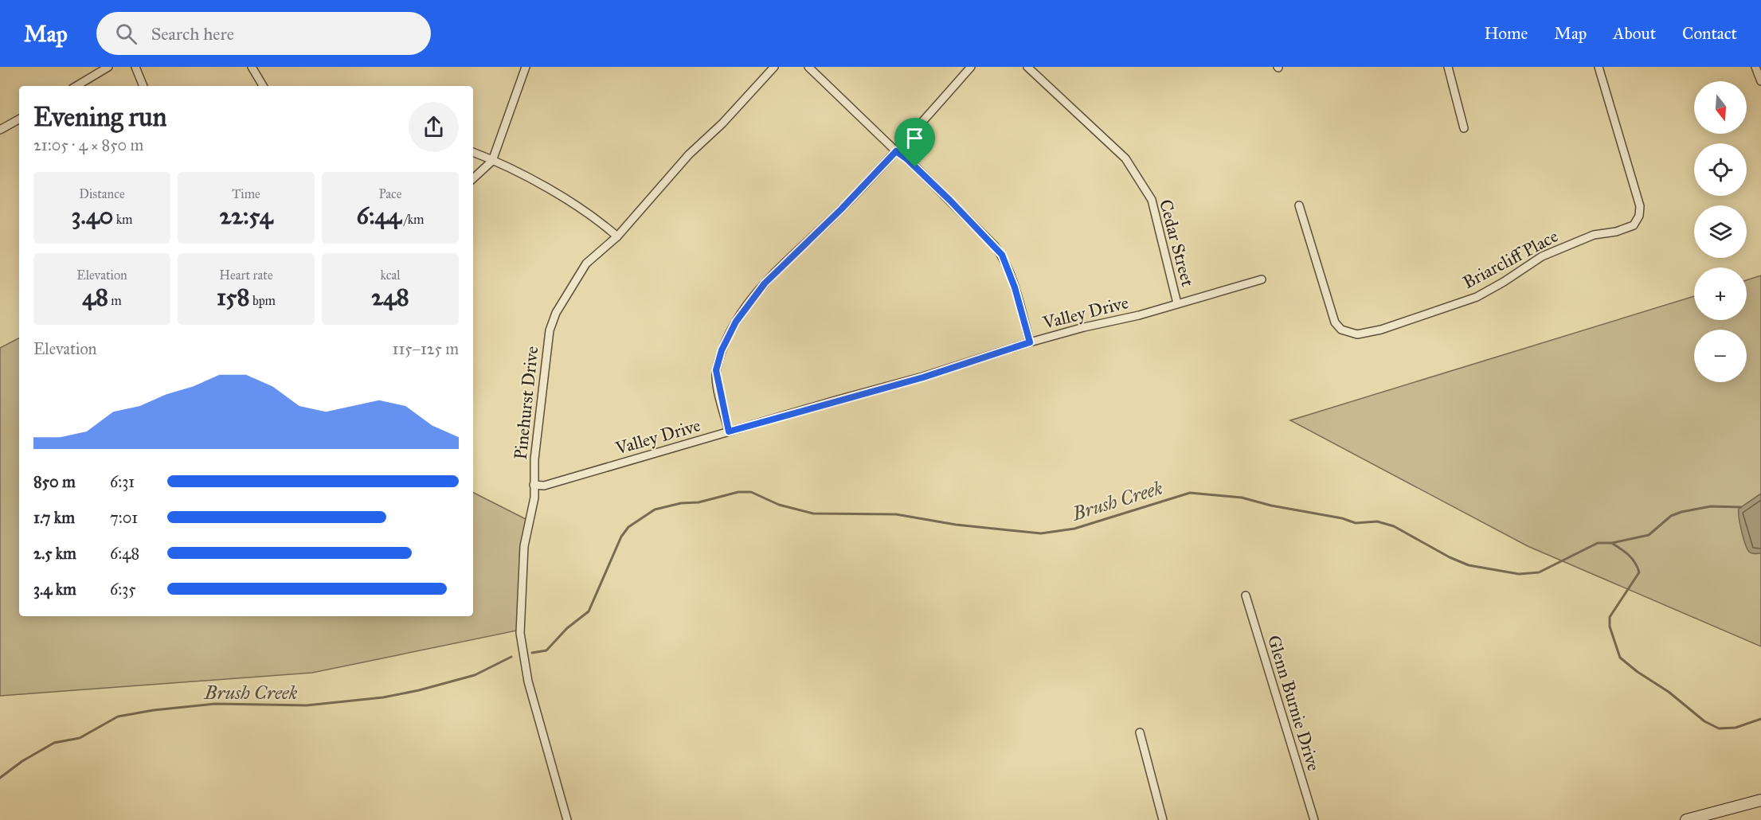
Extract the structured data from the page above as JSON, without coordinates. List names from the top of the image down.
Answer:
{
  "streets": {
    "street": [
      "Cedar Street",
      "Briarcliff Place",
      "Valley Drive",
      "Pinehurst Drive",
      "Glenn Burnie Drive"
    ]
  },
  "crossings": [
    ["Cedar Street", "Valley Drive"],
    ["Valley Drive", "Pinehurst Drive"]
  ],
  "water": ["Brush Creek"],
  "north": "bottom",
  "page": {
    "header": "Map",
    "search": "Search here",
    "nav": [
      "Home",
      "Map",
      "About",
      "Contact"
    ],
    "map_buttons": ["+", "−"],
    "heading": ["Evening run", "21:05 · 4 × 850 m"],
    "stats": [
      ["Distance", "3.40 km"],
      ["Time", "22:54"],
      ["Pace", "6:44 /km"],
      ["Elevation", "48 m"],
      ["Heart rate", "158 bpm"],
      ["kcal", "248"]
    ],
    "chart": ["Elevation", "115–125 m"],
    "list": [
      {
        "name": "850 m",
        "note": "6:31"
      },
      {
        "name": "1.7 km",
        "note": "7:01"
      },
      {
        "name": "2.5 km",
        "note": "6:48"
      },
      {
        "name": "3.4 km",
        "note": "6:35"
      }
    ]
  }
}
